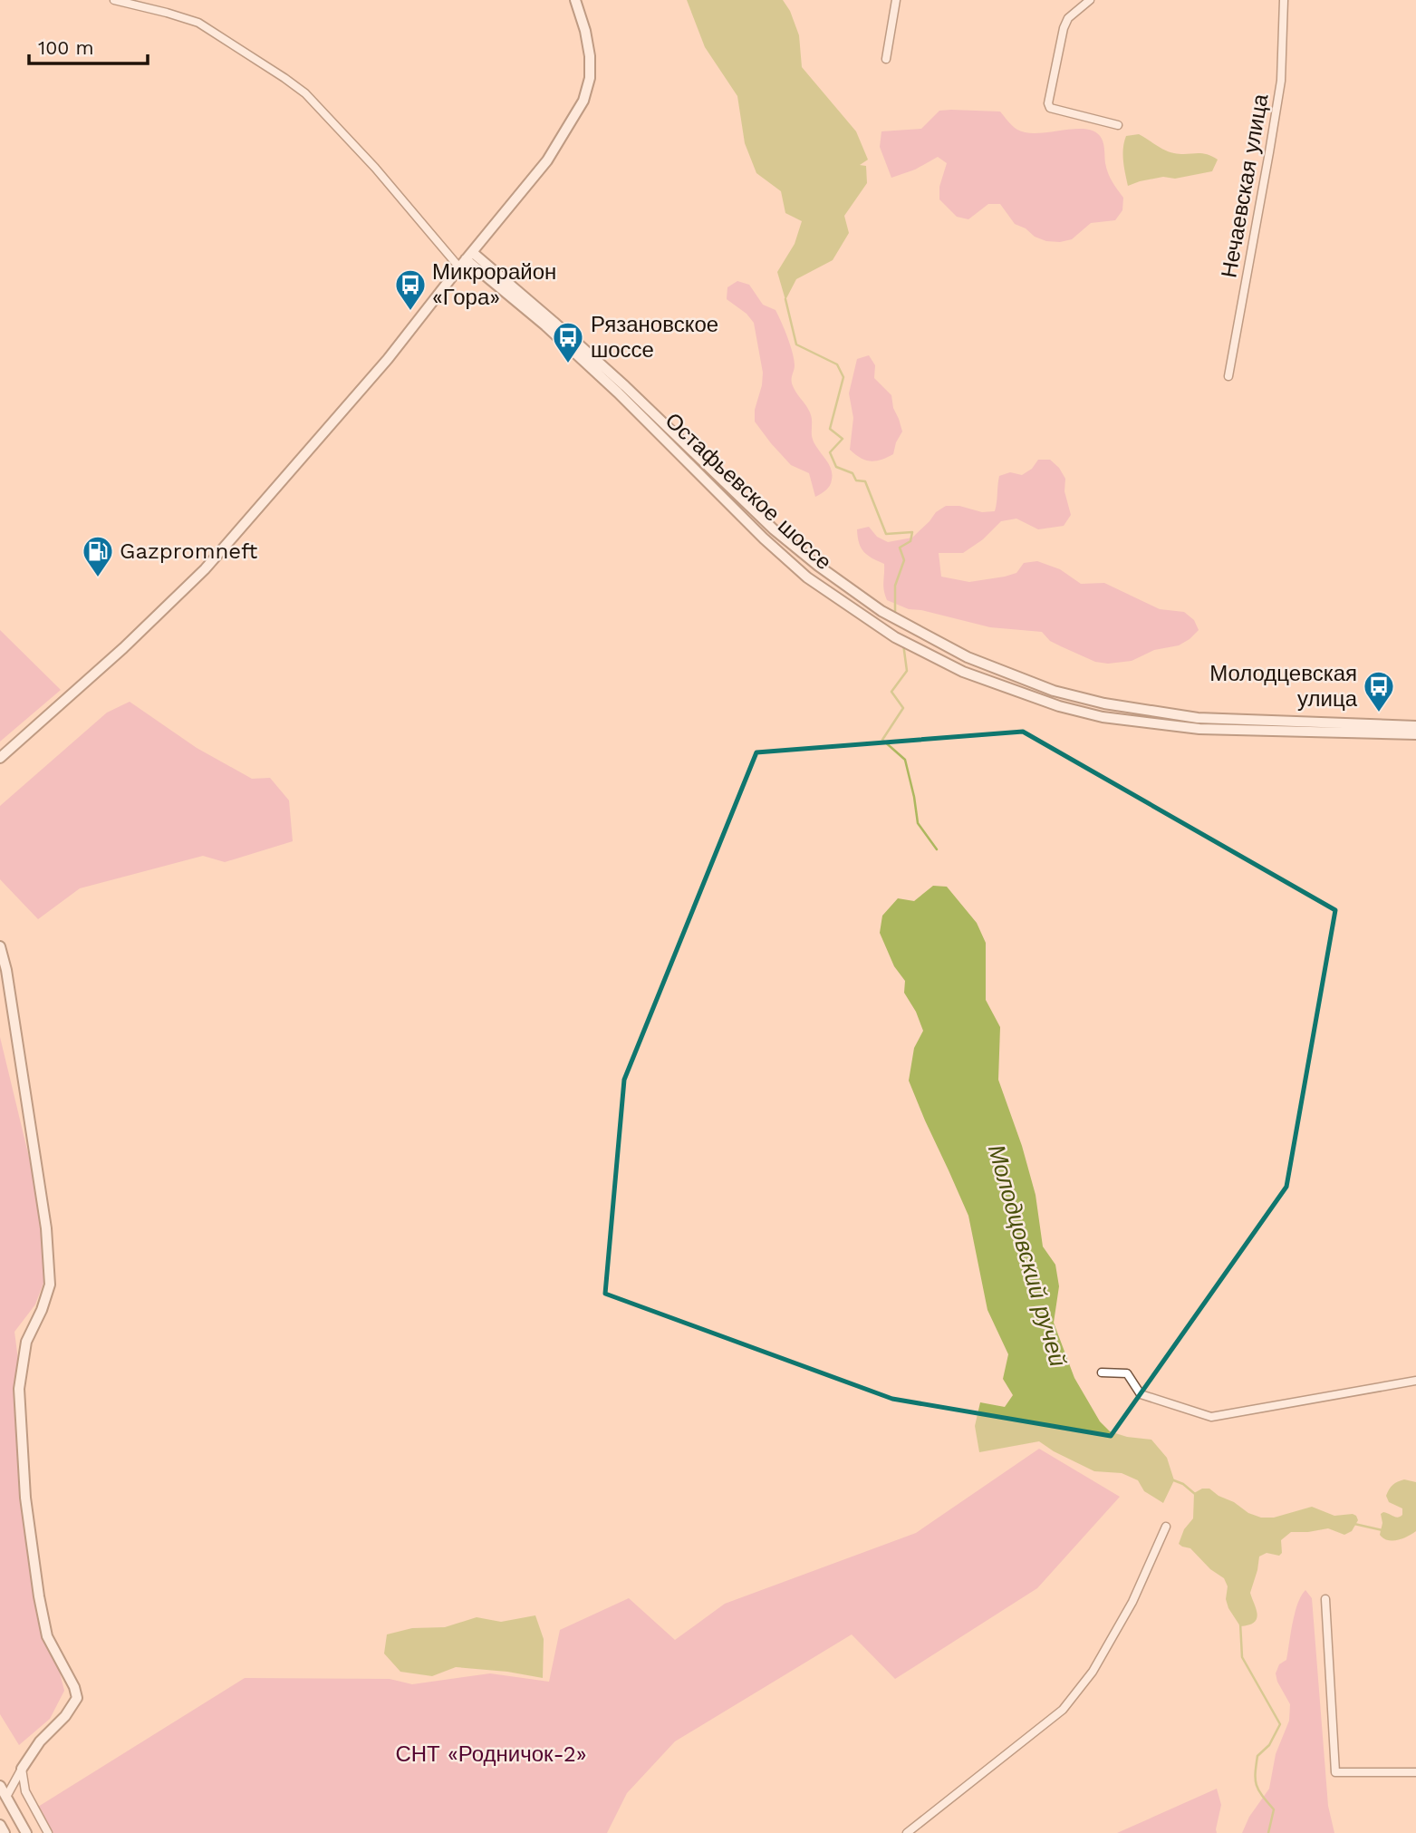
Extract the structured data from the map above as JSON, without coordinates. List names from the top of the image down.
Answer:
{
  "streets": {
    "main road": ["Остафьевское шоссе"],
    "street": ["Нечаевская улица"]
  },
  "water": ["Молодцовский ручей"],
  "parks": ["СНТ «Родничок-2»"],
  "places": {
    "bus stop": ["Микрорайон «Гора»", "Рязановское шоссе", "Молодцевская улица"],
    "fuel station": ["Gazpromneft"]
  },
  "scale_bar": "100 m"
}
